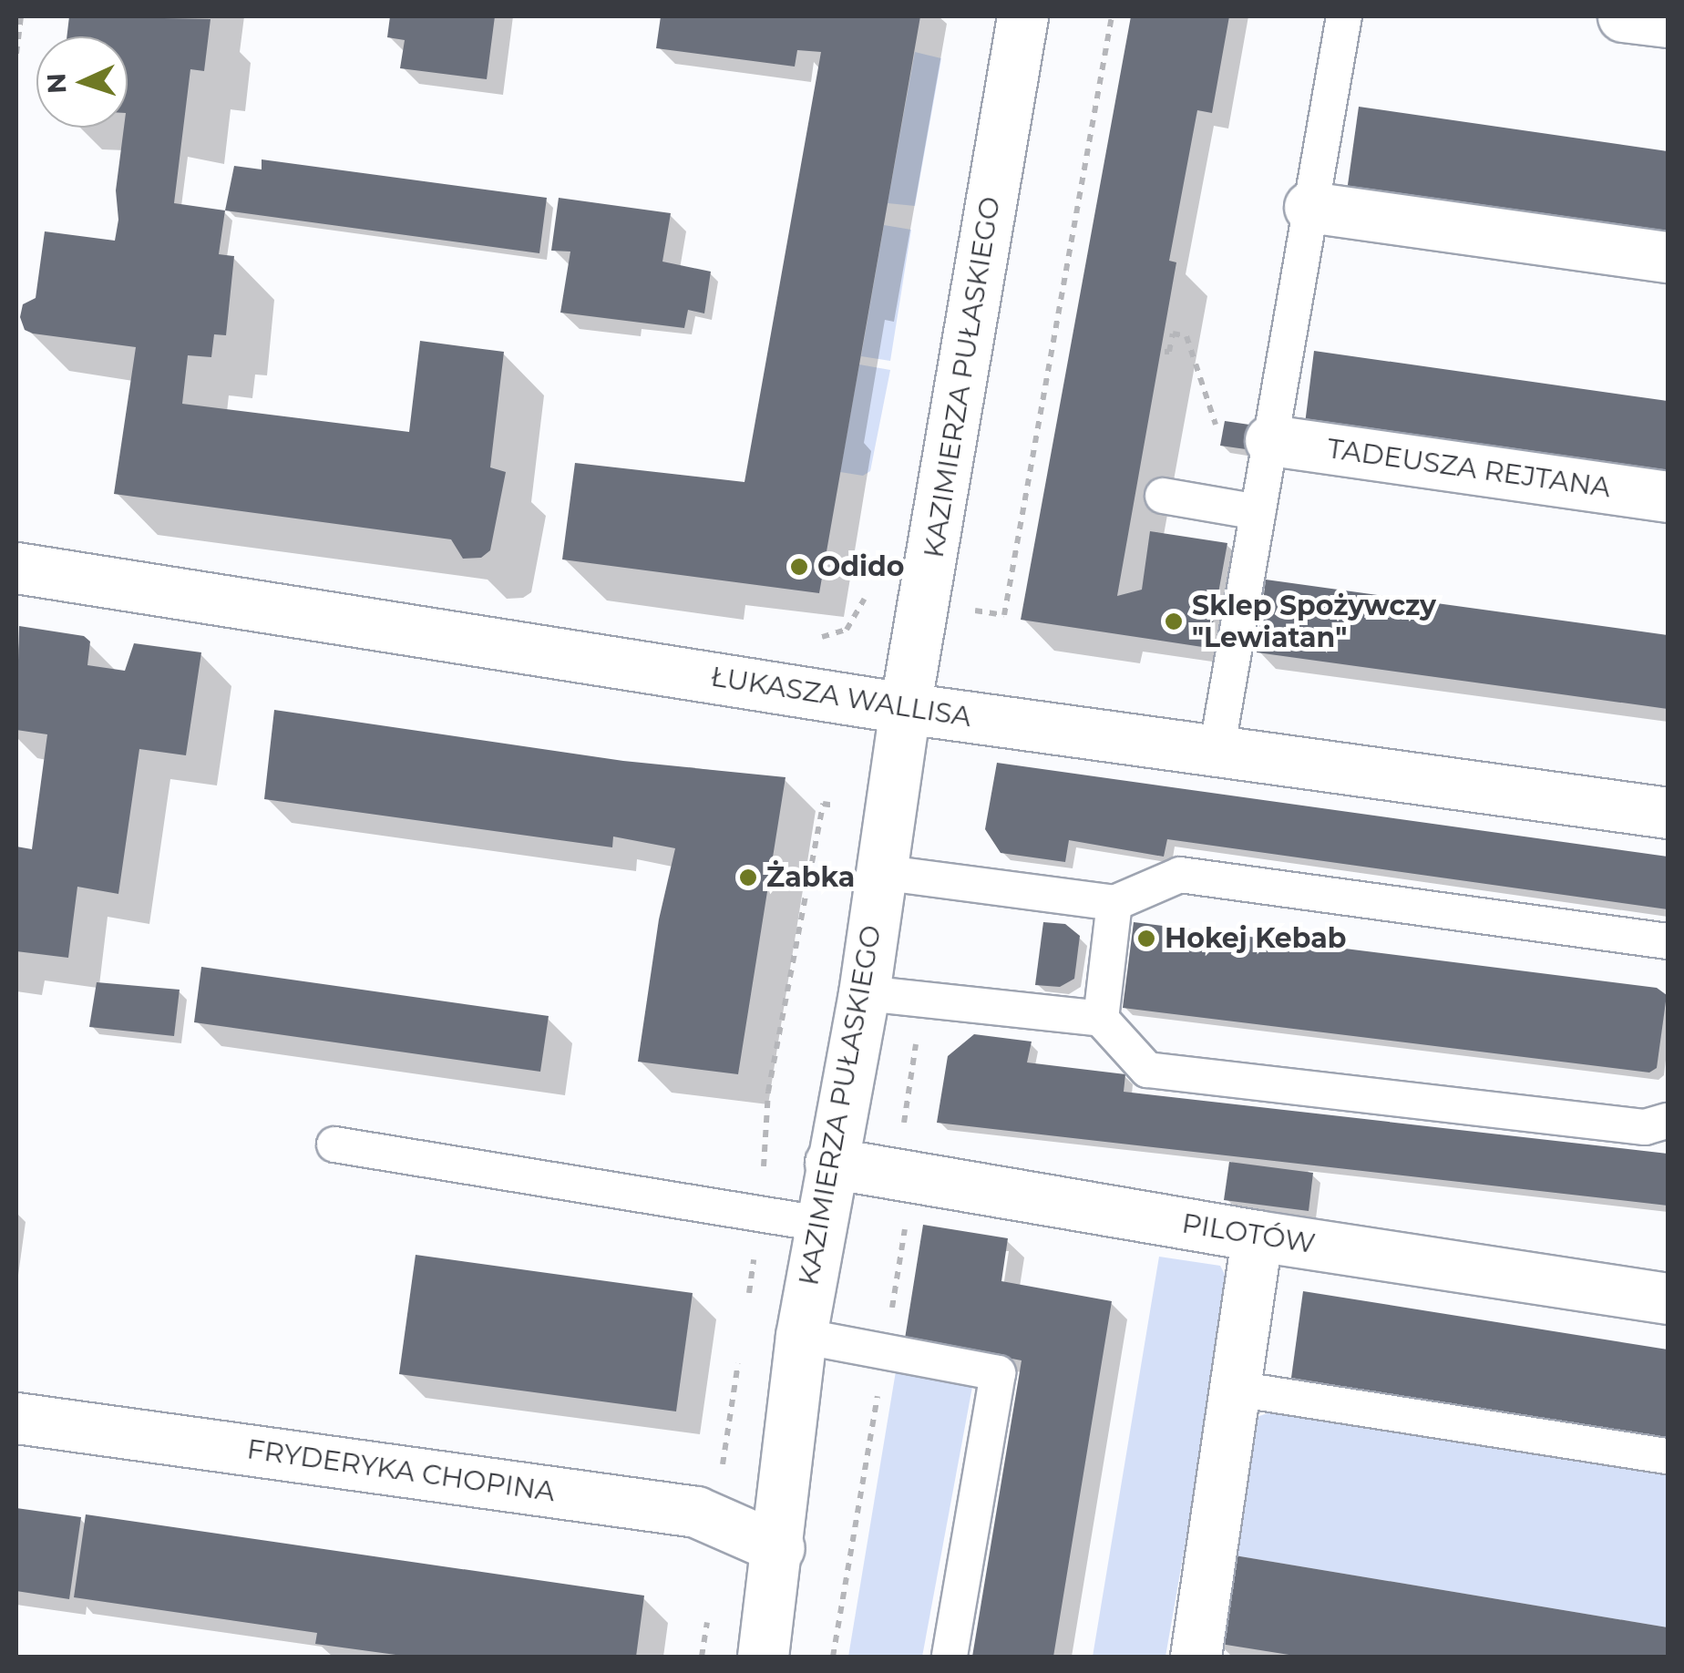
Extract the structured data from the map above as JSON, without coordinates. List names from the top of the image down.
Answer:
{
  "streets": {
    "street": [
      "KAZIMIERZA PUŁASKIEGO",
      "TADEUSZA REJTANA",
      "ŁUKASZA WALLISA",
      "PILOTÓW",
      "FRYDERYKA CHOPINA"
    ]
  },
  "crossings": [
    ["KAZIMIERZA PUŁASKIEGO", "ŁUKASZA WALLISA"],
    ["KAZIMIERZA PUŁASKIEGO", "PILOTÓW"],
    ["KAZIMIERZA PUŁASKIEGO", "FRYDERYKA CHOPINA"]
  ],
  "places": [
    "Odido",
    "Sklep Spożywczy \"Lewiatan\"",
    "Żabka",
    "Hokej Kebab"
  ],
  "north": "left"
}
